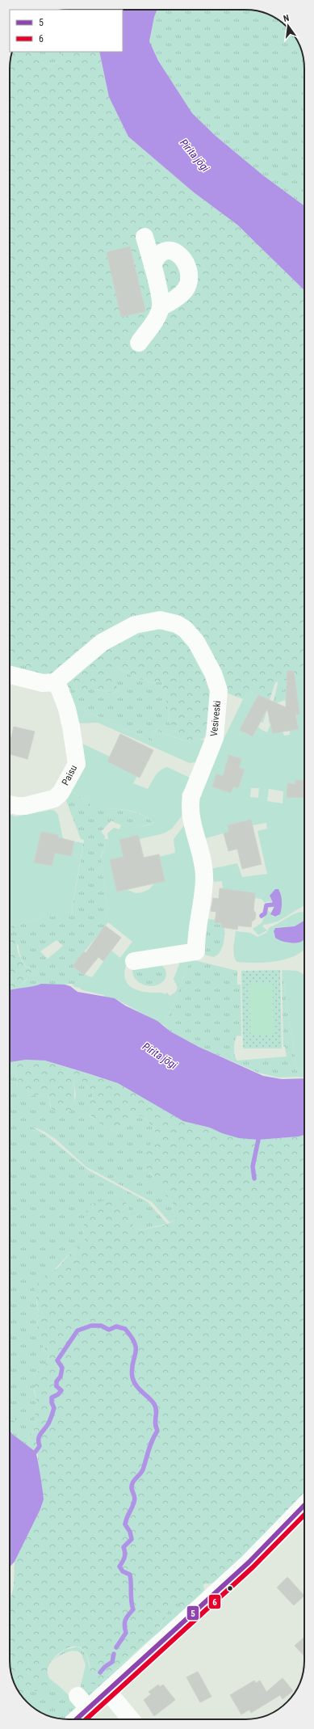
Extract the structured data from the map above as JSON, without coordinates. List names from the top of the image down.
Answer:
{
  "streets": {
    "street": ["Vesiveski", "Paisu"]
  },
  "crossings": [
    ["Vesiveski", "Paisu"]
  ],
  "water": ["Pirita jõgi"],
  "lines": ["transit line 5", "transit line 6"],
  "legend": ["5", "6"],
  "north": "top"
}
